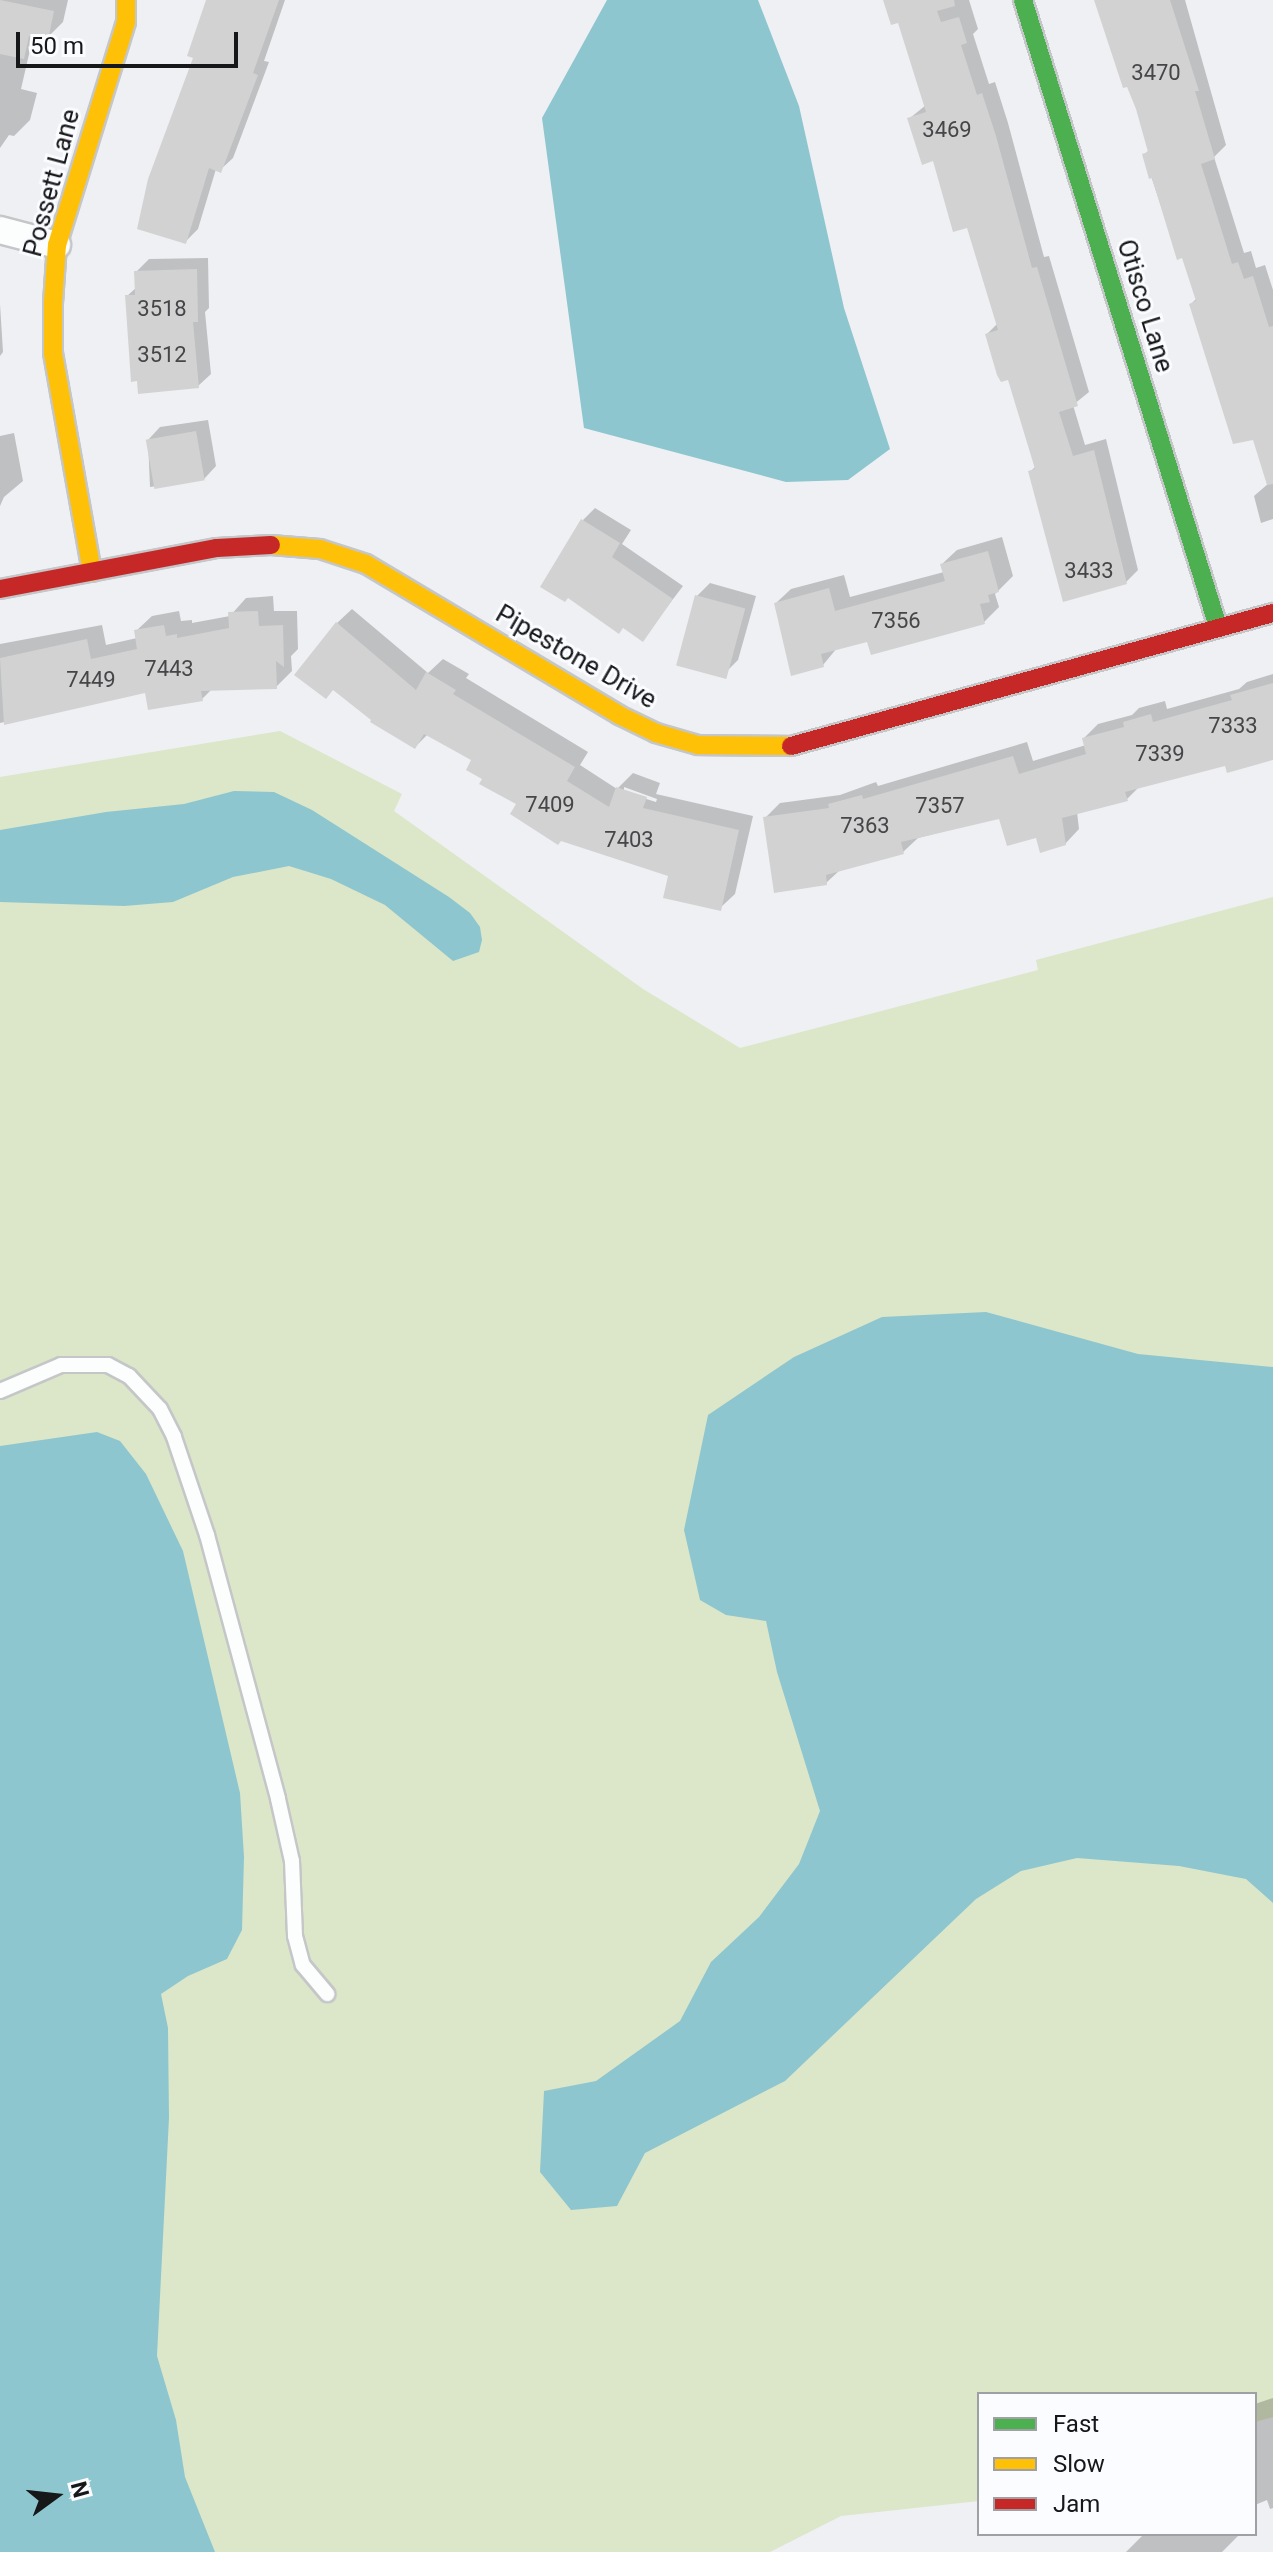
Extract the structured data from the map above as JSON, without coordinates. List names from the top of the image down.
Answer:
{
  "streets": {
    "street": ["Possett Lane", "Otisco Lane", "Pipestone Drive"]
  },
  "crossings": [
    ["Possett Lane", "Pipestone Drive"],
    ["Otisco Lane", "Pipestone Drive"]
  ],
  "house_numbers": [
    "3470",
    "3469",
    "3518",
    "3512",
    "3433",
    "7356",
    "7443",
    "7449",
    "7333",
    "7339",
    "7409",
    "7357",
    "7363",
    "7403"
  ],
  "legend": ["Fast", "Slow", "Jam"],
  "scale_bar": "50 m",
  "north": "right"
}
